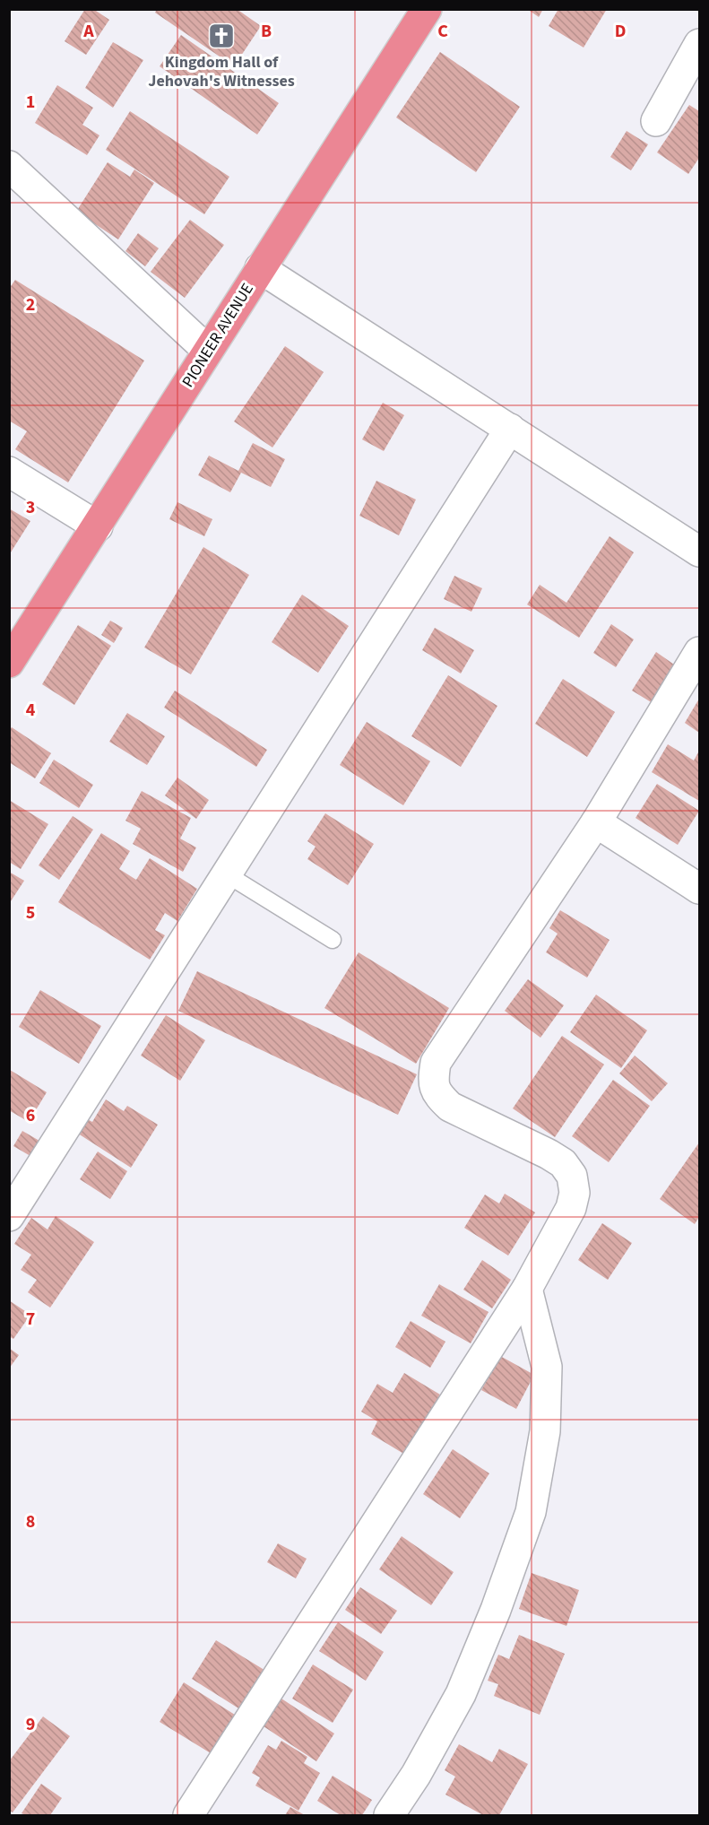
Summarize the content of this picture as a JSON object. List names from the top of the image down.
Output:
{
  "streets": {
    "highway": ["PIONEER AVENUE"]
  },
  "places": {
    "church": ["Kingdom Hall of Jehovah's Witnesses"]
  },
  "grid": {
    "columns": [
      "A",
      "B",
      "C",
      "D"
    ],
    "rows": [
      "1",
      "2",
      "3",
      "4",
      "5",
      "6",
      "7",
      "8",
      "9"
    ]
  }
}
